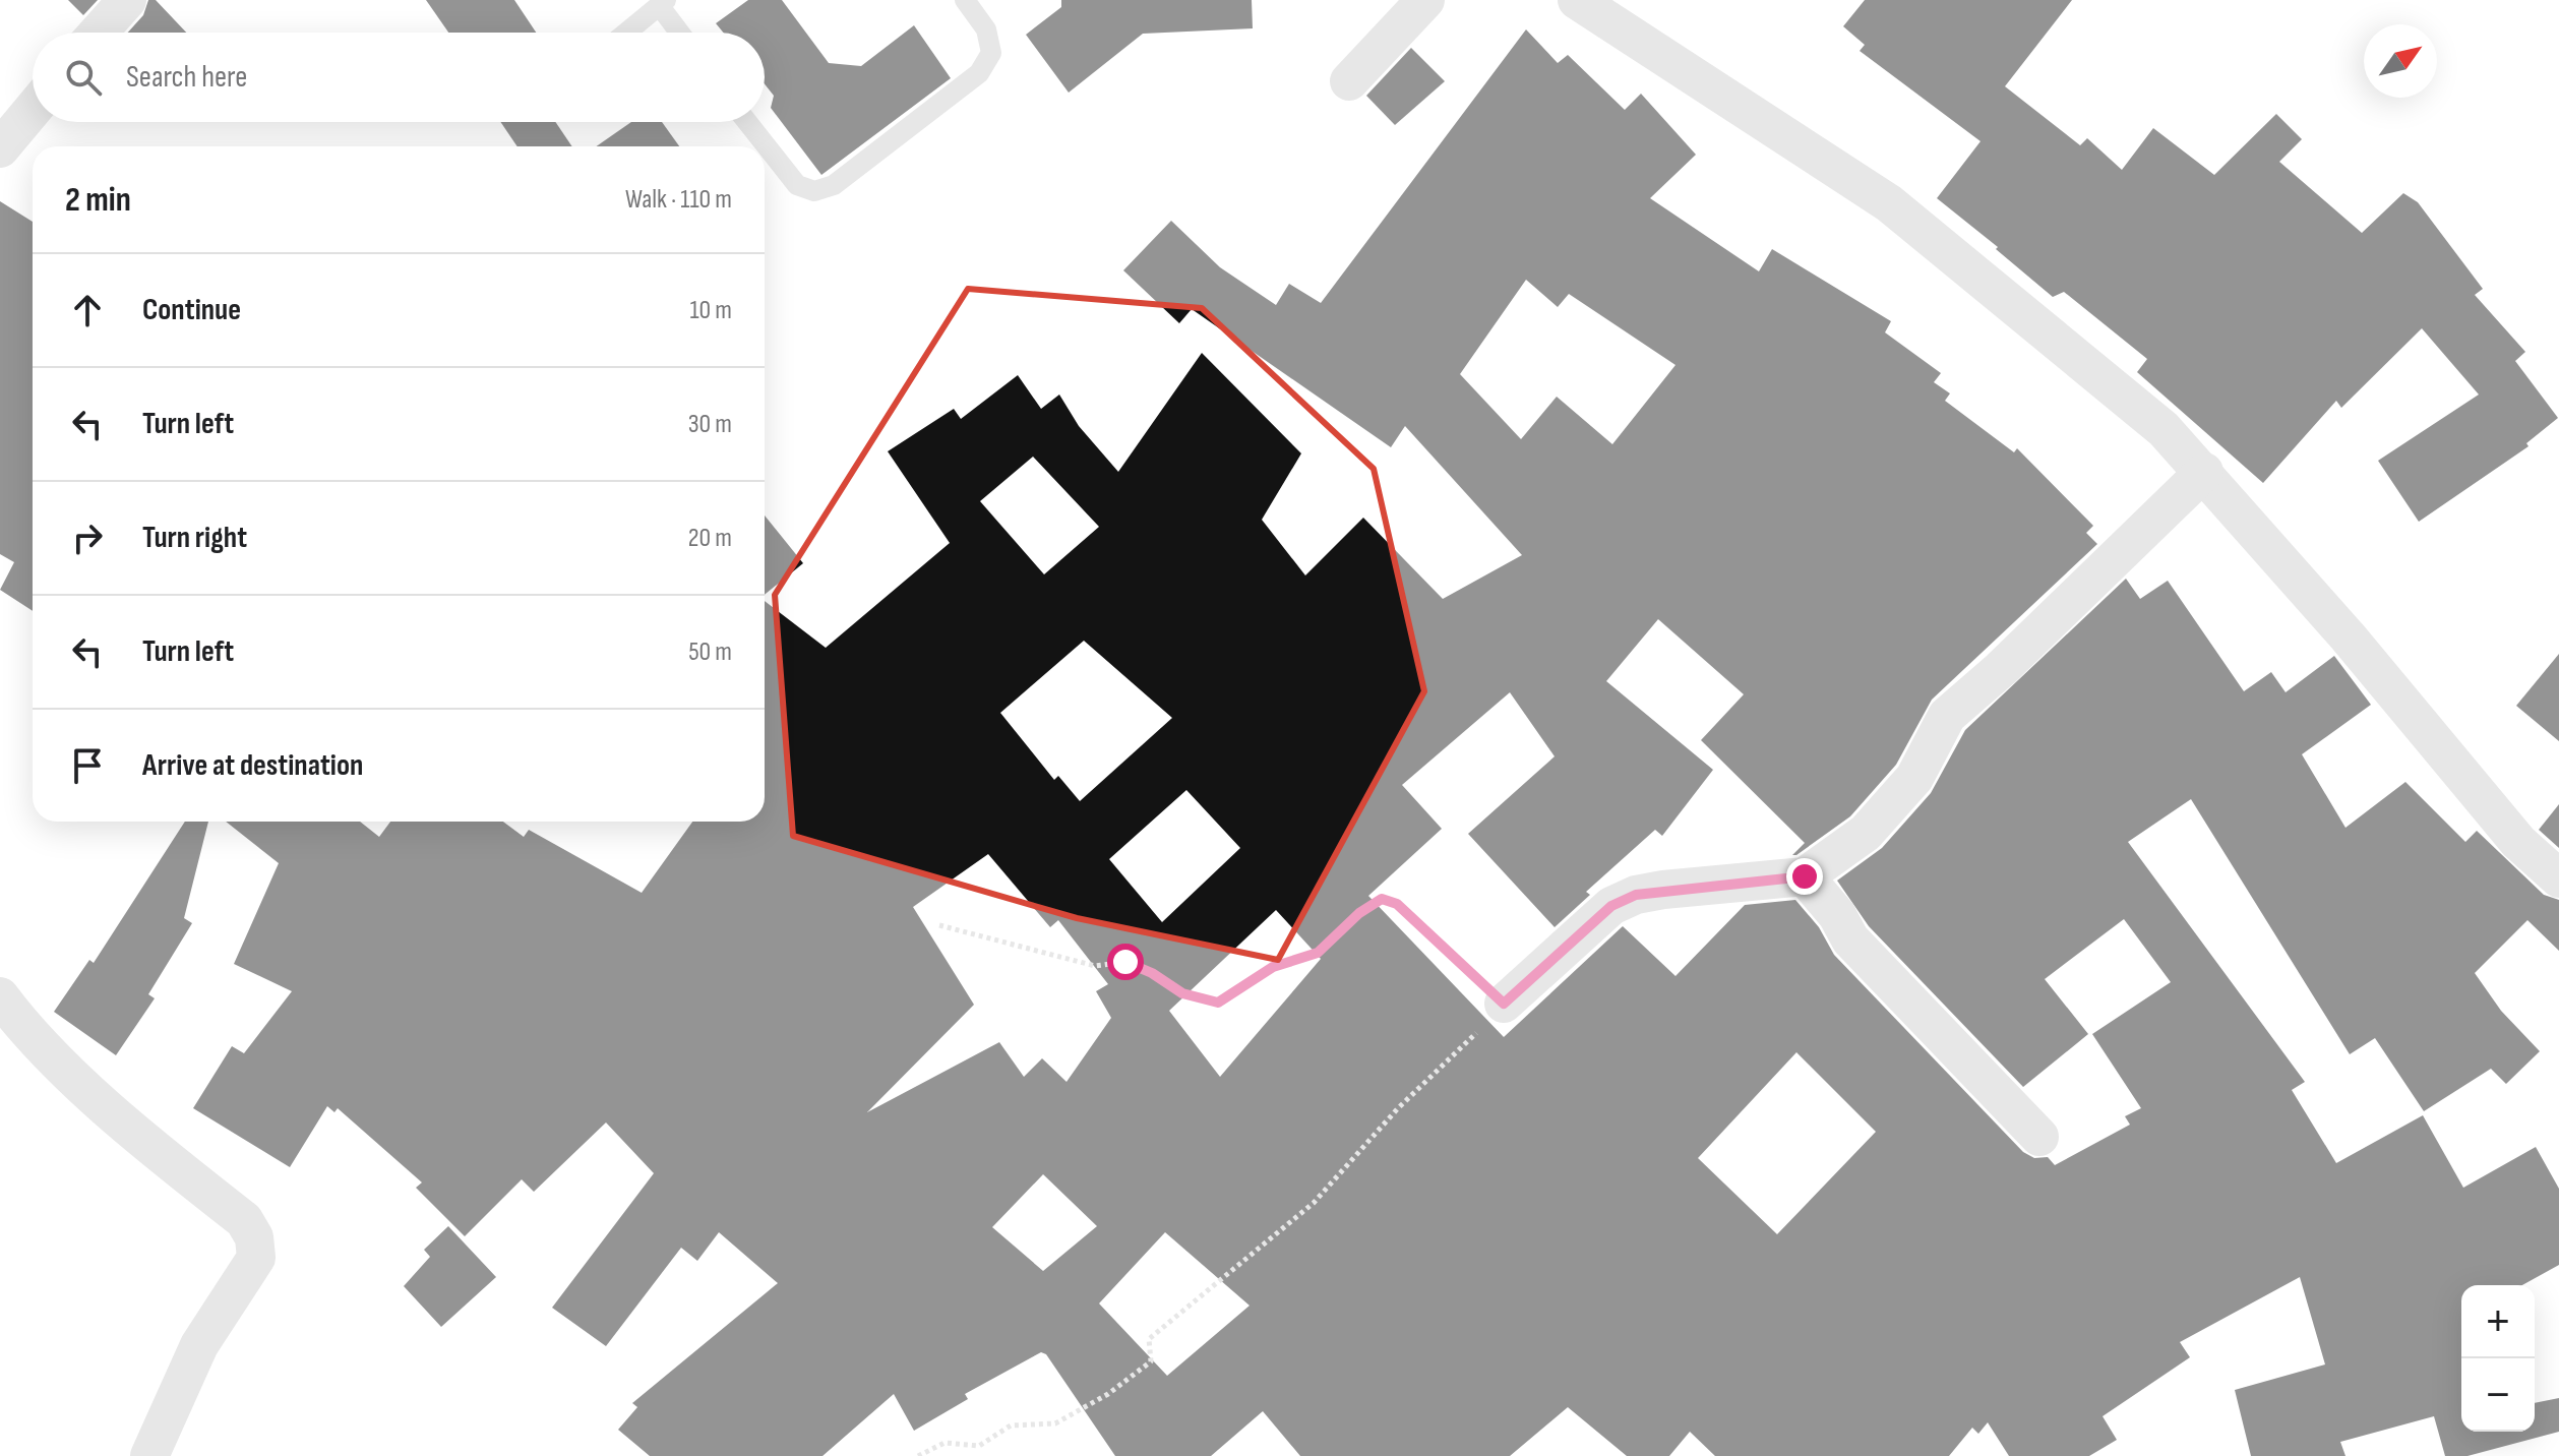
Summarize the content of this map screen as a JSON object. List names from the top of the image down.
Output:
{
  "north": "top right",
  "page": {
    "search": "Search here",
    "heading": ["2 min", "Walk · 110 m"],
    "list": [
      ["Continue", "10 m"],
      ["Turn left", "30 m"],
      ["Turn right", "20 m"],
      ["Turn left", "50 m"],
      "Arrive at destination"
    ],
    "map_buttons": ["+", "−"]
  }
}
